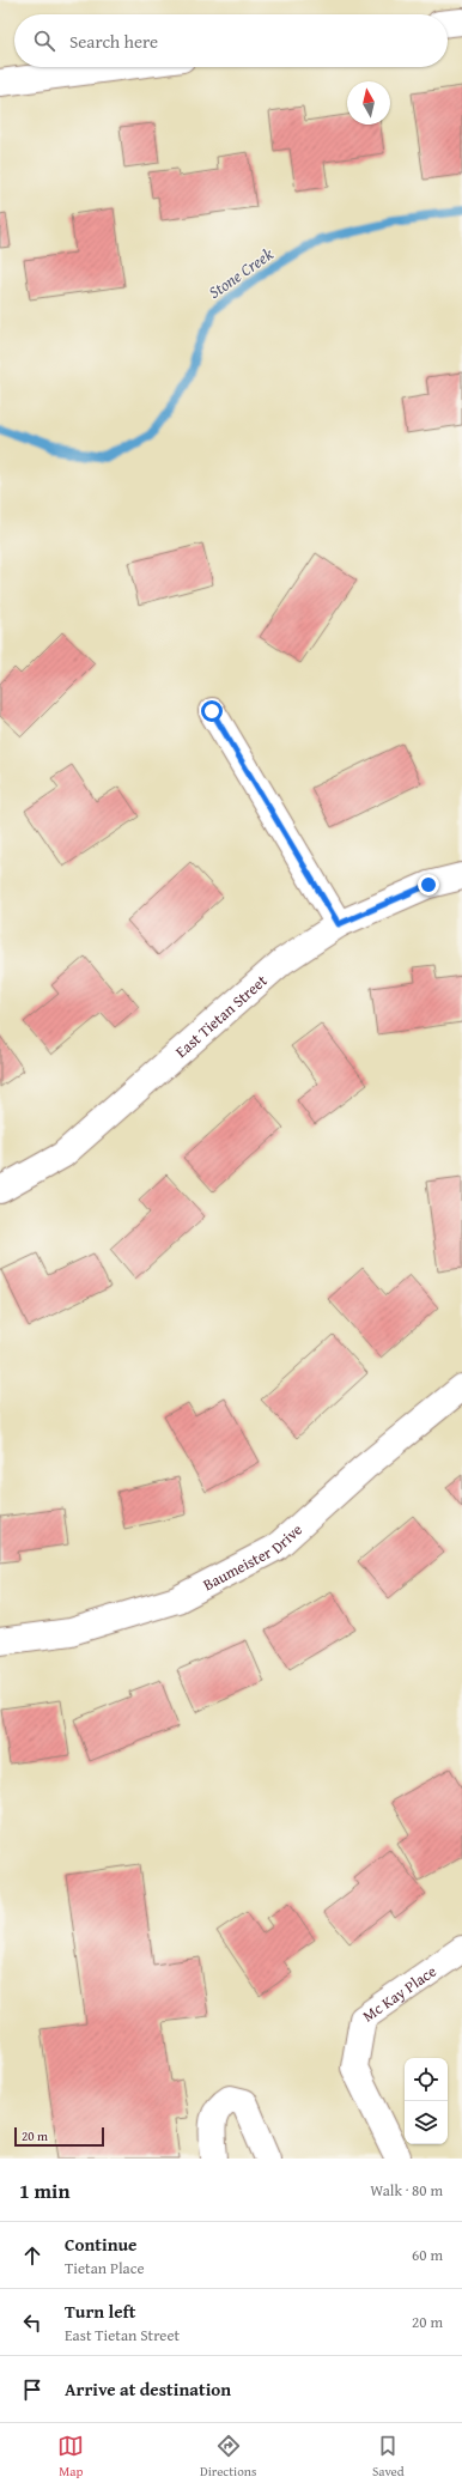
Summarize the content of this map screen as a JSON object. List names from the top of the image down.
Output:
{
  "streets": {
    "street": ["East Tietan Street", "Baumeister Drive", "Mc Kay Place"]
  },
  "water": ["Stone Creek"],
  "scale_bar": "20 m",
  "north": "top",
  "page": {
    "search": "Search here",
    "scale": "20 m",
    "heading": ["1 min", "Walk · 80 m"],
    "list": [
      ["Continue", "Tietan Place", "60 m"],
      ["Turn left", "East Tietan Street", "20 m"],
      "Arrive at destination"
    ],
    "nav": ["Map", "Directions", "Saved"]
  }
}
